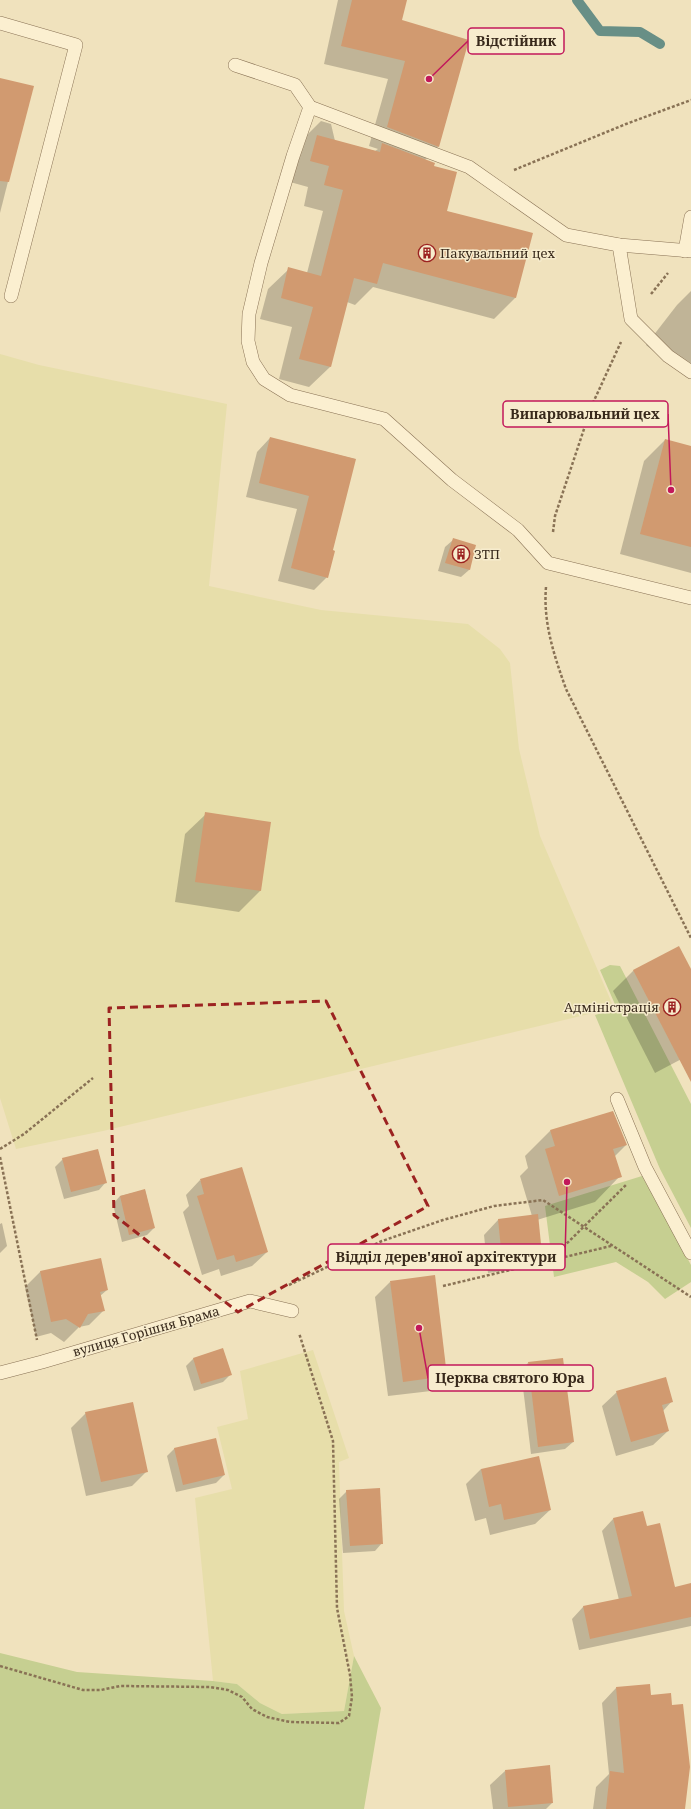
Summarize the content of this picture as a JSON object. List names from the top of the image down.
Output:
{
  "streets": {
    "lane": ["вулиця Горішня Брама"]
  },
  "places": {
    "other": [
      "Відстійник",
      "Випарювальний цех",
      "Відділ дерев'яної архітектури",
      "Церква святого Юра"
    ],
    "building": ["Пакувальний цех", "ЗТП", "Адміністрація"]
  }
}
